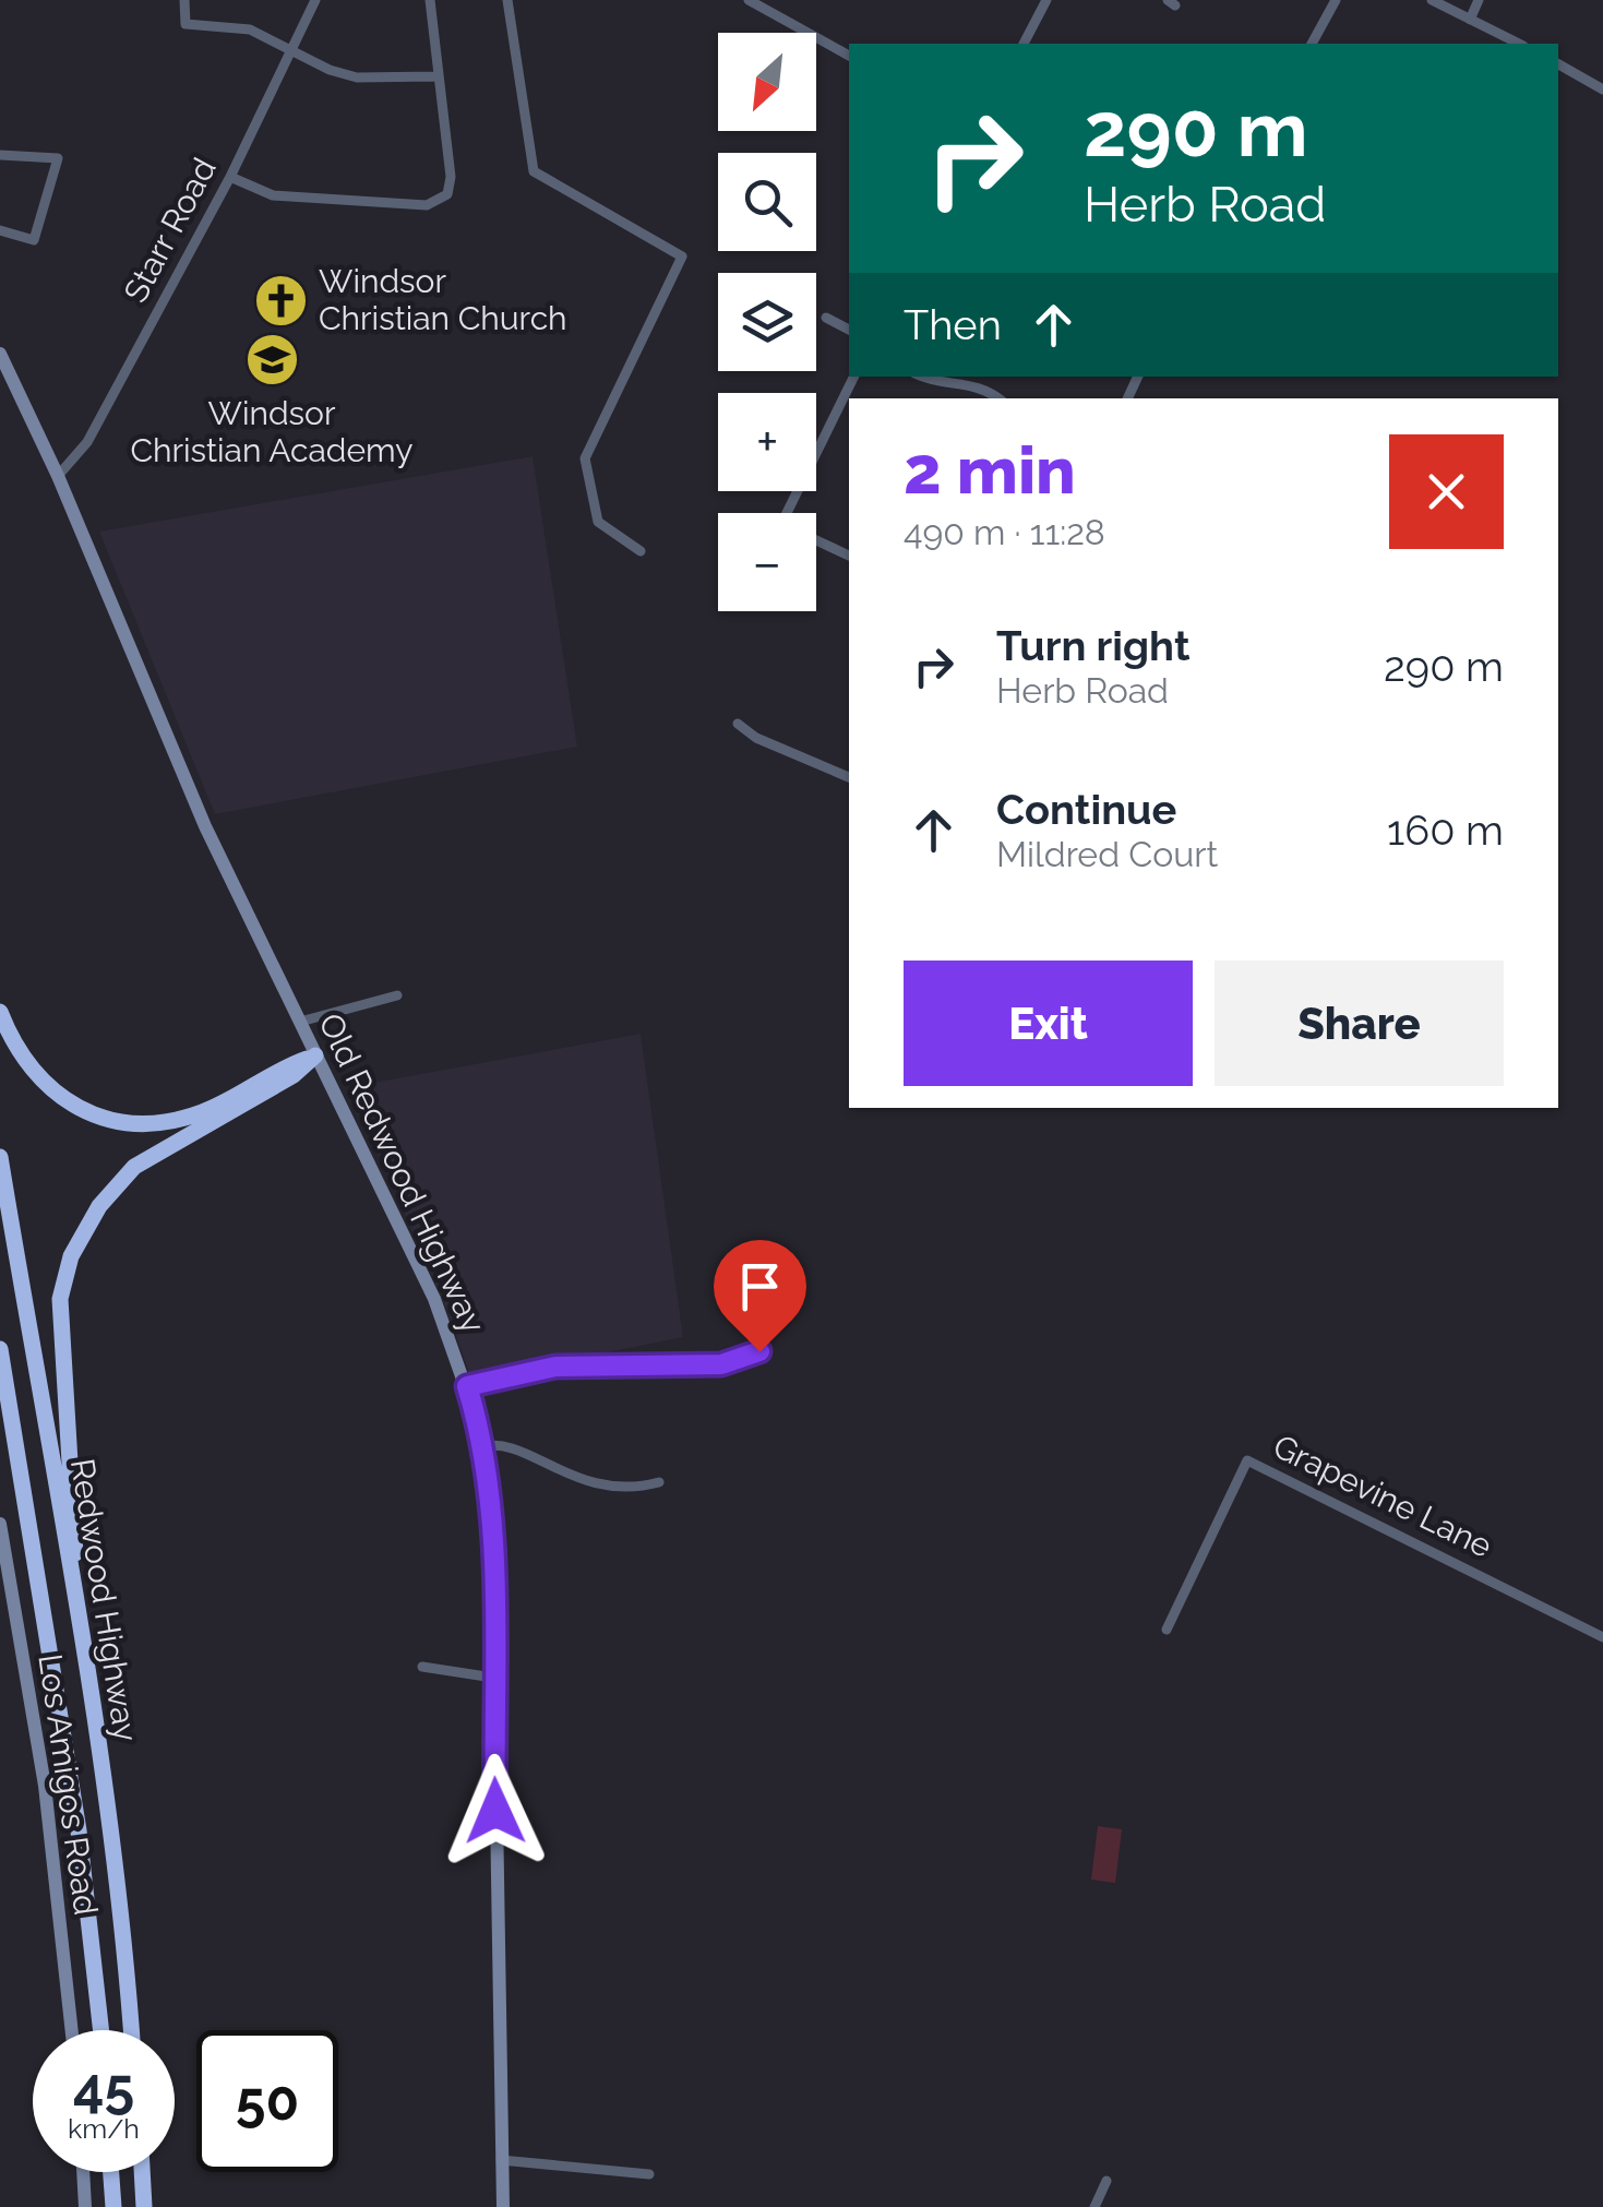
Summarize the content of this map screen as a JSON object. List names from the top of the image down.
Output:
{
  "streets": {
    "highway": ["Redwood Highway"],
    "main road": ["Old Redwood Highway", "Los Amigos Road"],
    "street": ["Starr Road", "Grapevine Lane"]
  },
  "crossings": [
    ["Starr Road", "Old Redwood Highway"]
  ],
  "places": {
    "church": ["Windsor Christian Church"],
    "school or university": ["Windsor Christian Academy"]
  },
  "north": "bottom left",
  "page": {
    "map_buttons": ["+", "−"],
    "turn": ["290 m", "Herb Road"],
    "then": "Then",
    "heading": ["2 min", "490 m · 11:28"],
    "list": [
      {
        "name": "Turn right",
        "note": "Herb Road",
        "value": "290 m"
      },
      {
        "name": "Continue",
        "note": "Mildred Court",
        "value": "160 m"
      }
    ],
    "buttons": ["Exit", "Share"],
    "speed": "45 km/h",
    "limit": "50"
  }
}
